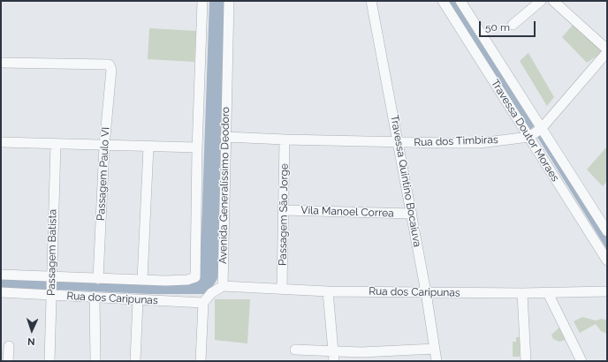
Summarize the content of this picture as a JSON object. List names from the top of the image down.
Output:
{
  "streets": {
    "street": [
      "Travessa Doutor Moraes",
      "Rua dos Timbiras",
      "Passagem Paulo VI",
      "Travessa Quintino Bocaiuva",
      "Avenida Generalíssimo Deodoro",
      "Vila Manoel Correa",
      "Passagem São Jorge",
      "Passagem Batista",
      "Rua dos Caripunas"
    ]
  },
  "crossings": [
    ["Travessa Doutor Moraes", "Rua dos Timbiras"],
    ["Rua dos Timbiras", "Travessa Quintino Bocaiuva"],
    ["Rua dos Timbiras", "Avenida Generalíssimo Deodoro"],
    ["Rua dos Timbiras", "Passagem São Jorge"],
    ["Passagem Paulo VI", "Rua dos Caripunas"],
    ["Travessa Quintino Bocaiuva", "Vila Manoel Correa"],
    ["Travessa Quintino Bocaiuva", "Rua dos Caripunas"],
    ["Avenida Generalíssimo Deodoro", "Rua dos Caripunas"],
    ["Vila Manoel Correa", "Passagem São Jorge"],
    ["Passagem São Jorge", "Rua dos Caripunas"],
    ["Passagem Batista", "Rua dos Caripunas"]
  ],
  "scale_bar": "50 m",
  "north": "bottom"
}
